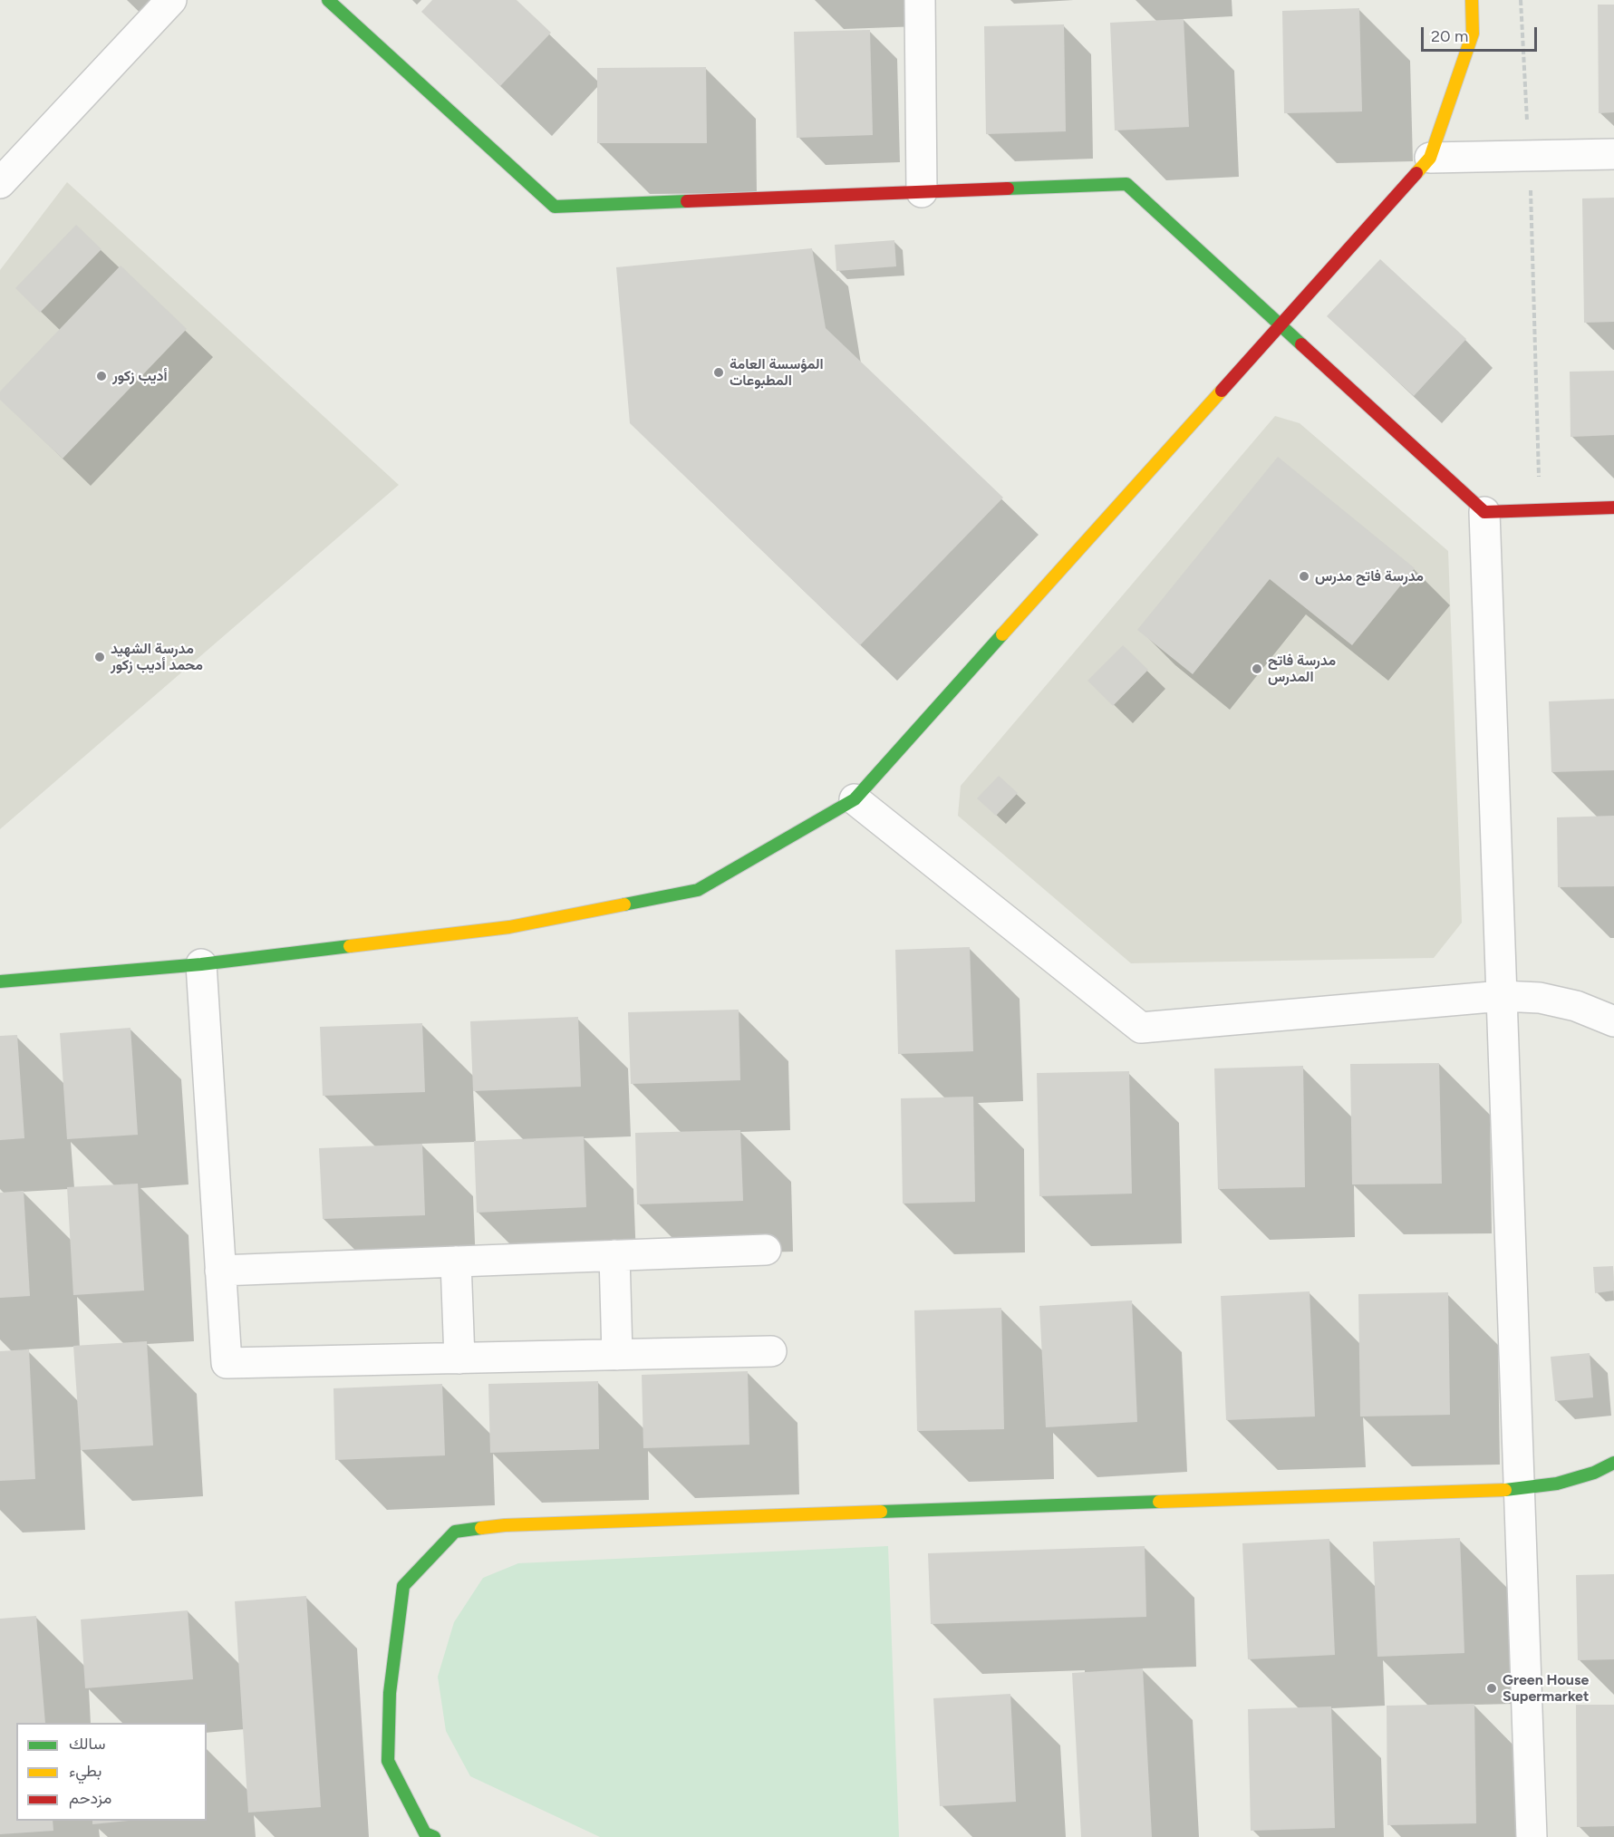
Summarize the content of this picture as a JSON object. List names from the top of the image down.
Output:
{
  "places": [
    "المؤسسة العامة المطبوعات",
    "أديب زكور",
    "مدرسة فاتح مدرس",
    "مدرسة الشهيد محمد أديب زكور",
    "مدرسة فاتح المدرس",
    "Green House Supermarket"
  ],
  "legend": ["سالك", "بطيء", "مزدحم"],
  "scale_bar": "20 m"
}
